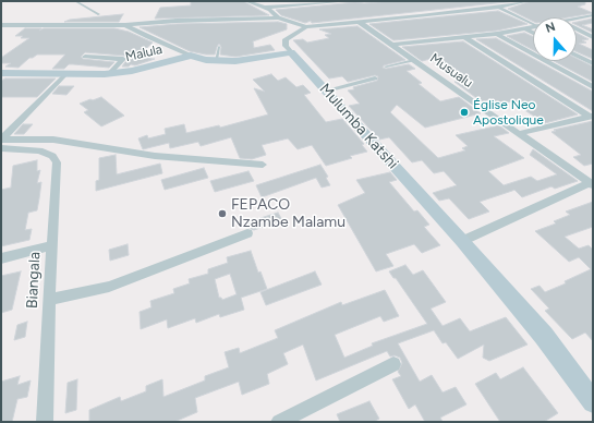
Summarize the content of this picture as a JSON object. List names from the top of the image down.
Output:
{
  "streets": {
    "street": [
      "Malula",
      "Musualu",
      "Mulumba Katshi",
      "Biangala"
    ]
  },
  "crossings": [
    ["Malula", "Mulumba Katshi"]
  ],
  "places": ["Église Neo Apostolique", "FEPACO Nzambe Malamu"],
  "north": "top"
}
